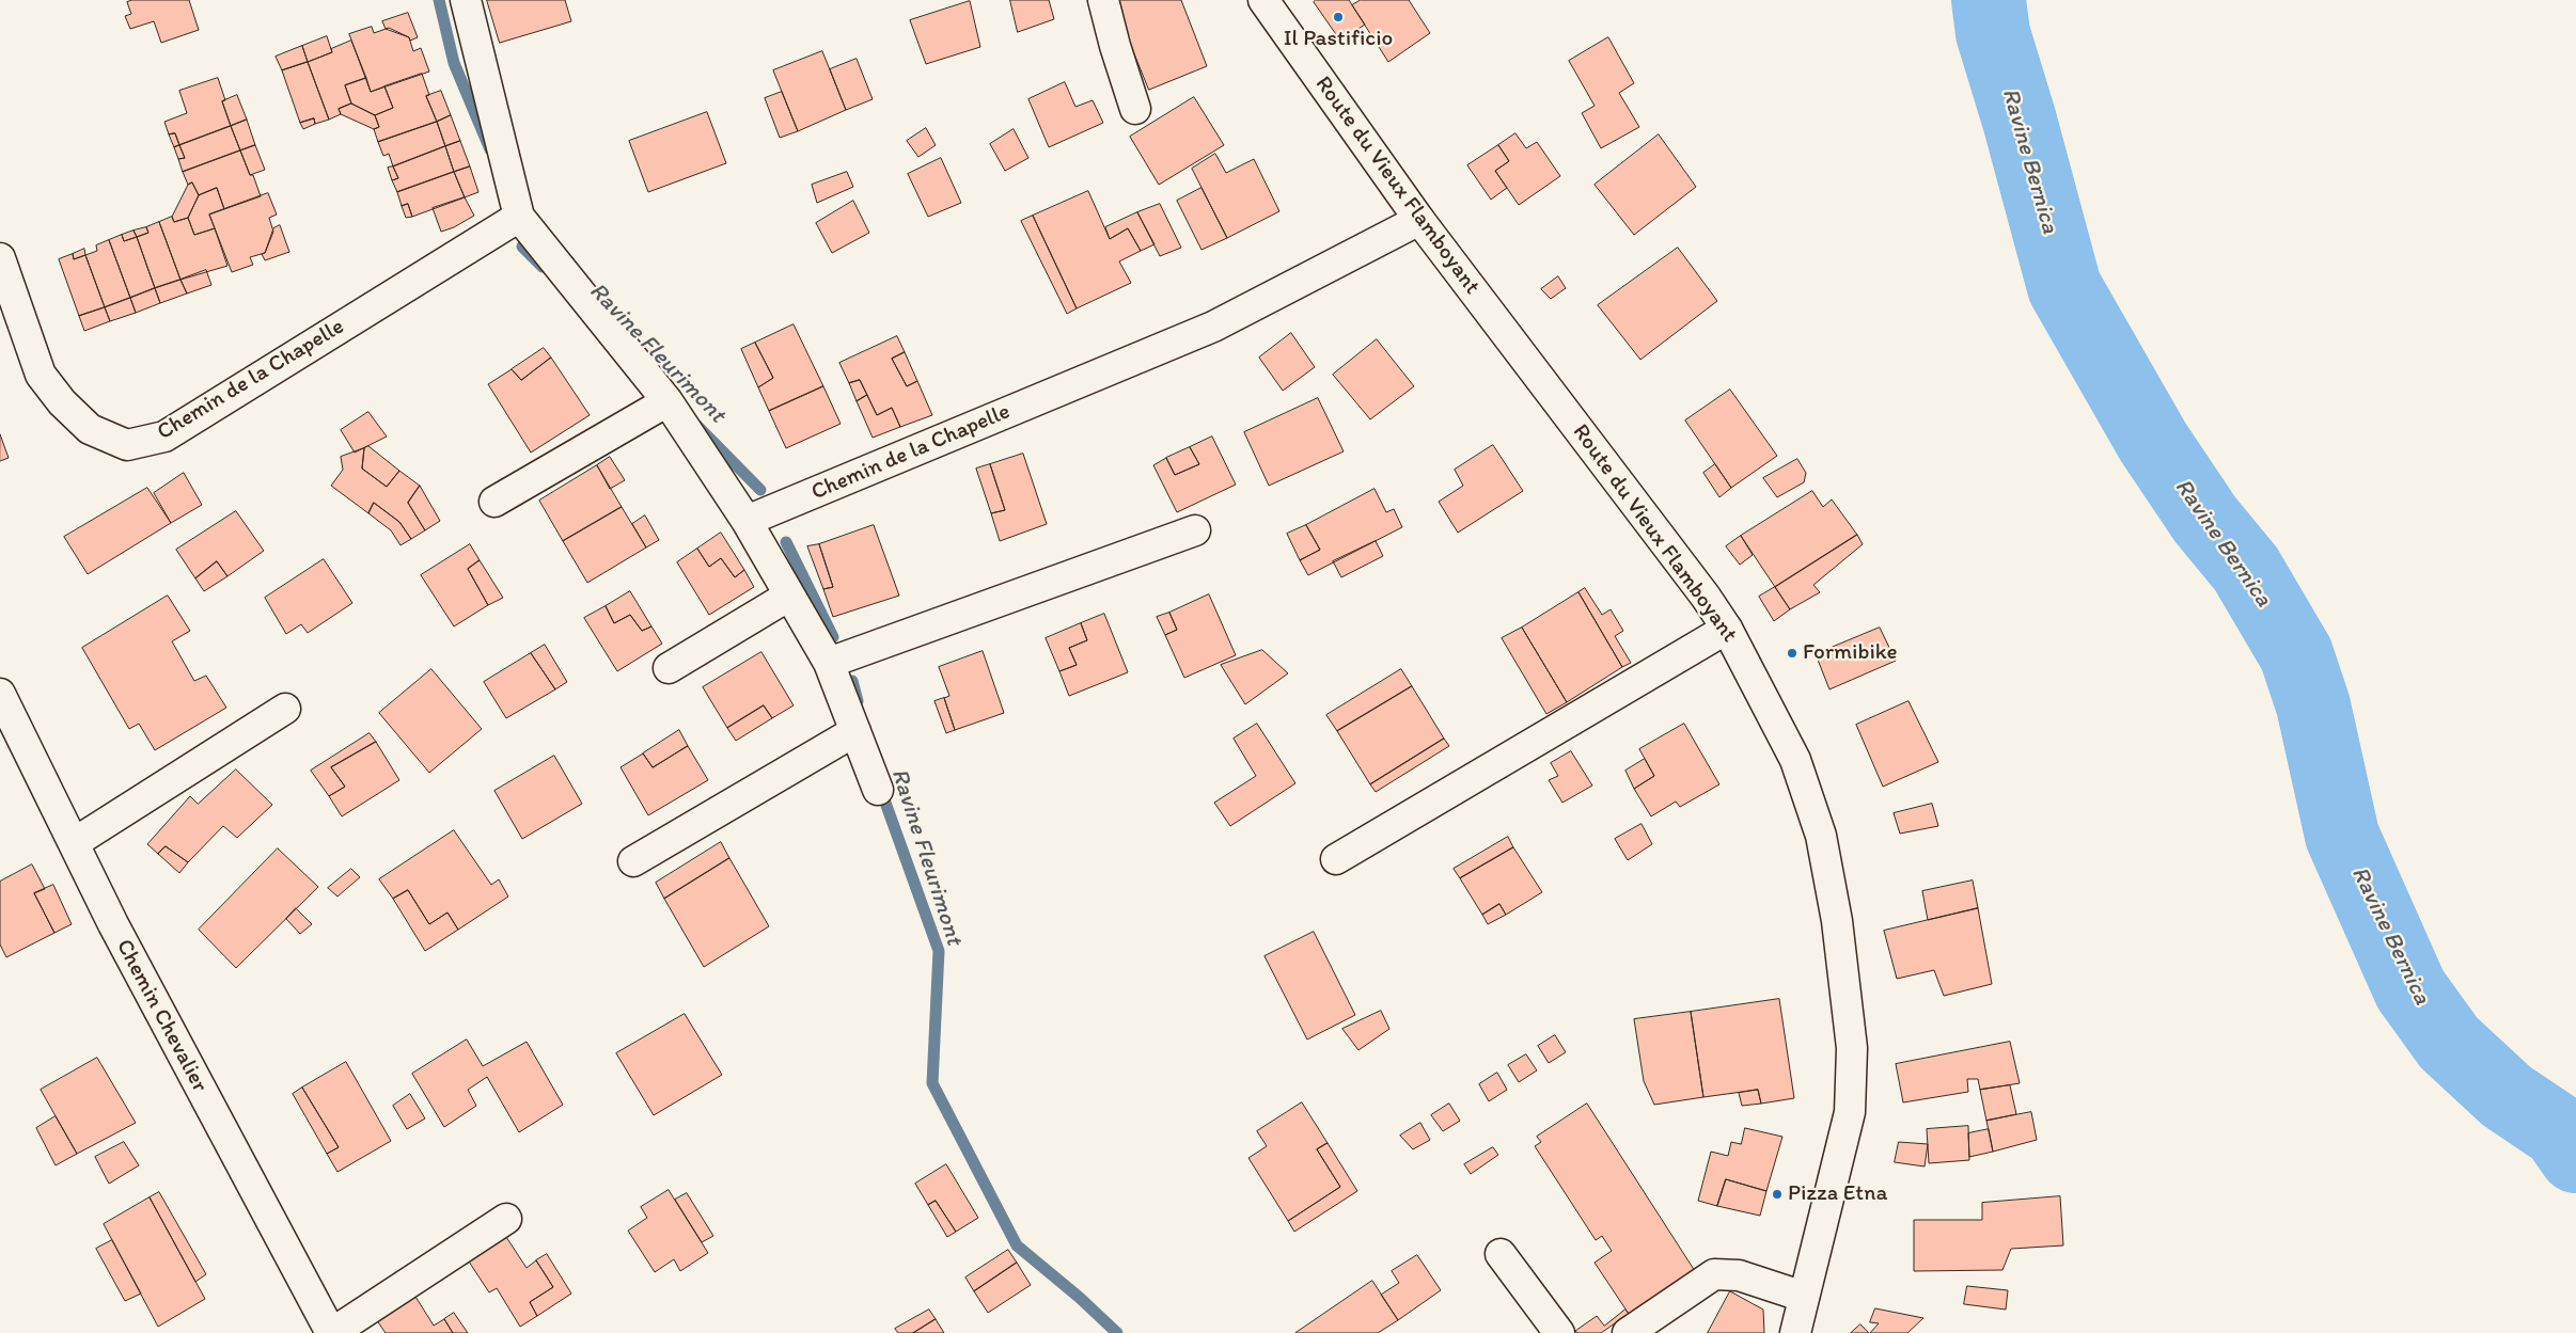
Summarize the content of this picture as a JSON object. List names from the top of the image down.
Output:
{
  "streets": {
    "street": ["Route du Vieux Flamboyant", "Chemin de la Chapelle", "Chemin Chevalier"]
  },
  "crossings": [
    ["Route du Vieux Flamboyant", "Chemin de la Chapelle"]
  ],
  "water": ["Ravine Bernica", "Ravine Fleurimont"],
  "places": ["Il Pastificio", "Formibike", "Pizza Etna"]
}
